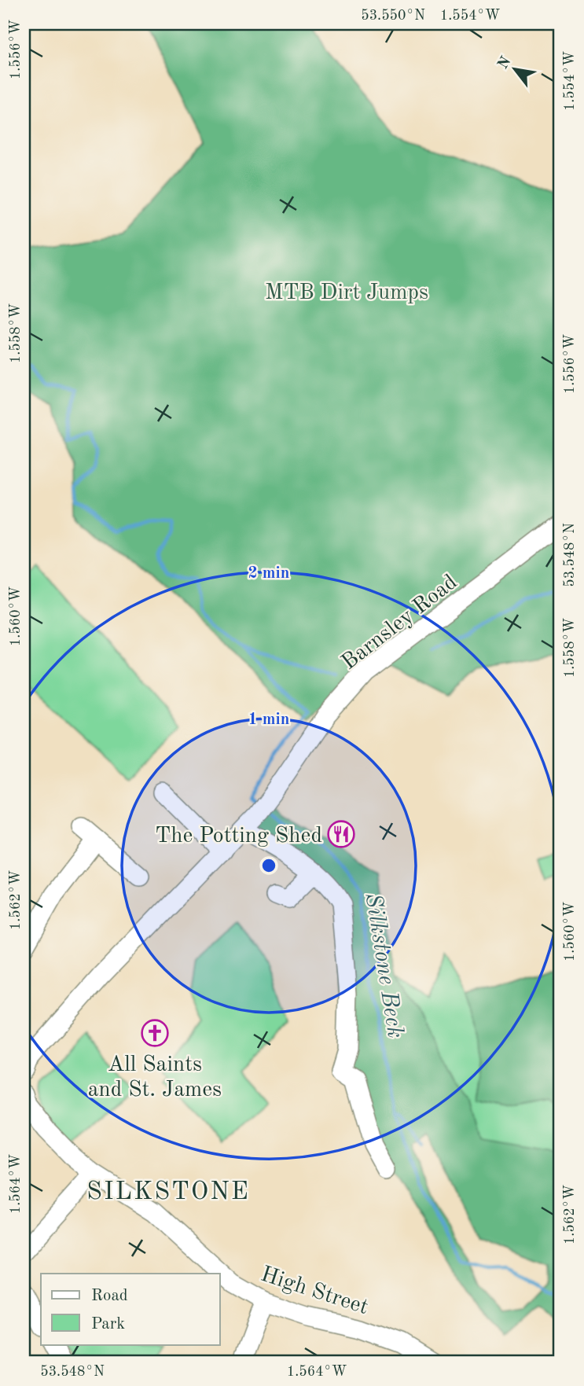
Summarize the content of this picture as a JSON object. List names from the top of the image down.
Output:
{
  "streets": {
    "street": ["Barnsley Road", "High Street"]
  },
  "districts": ["SILKSTONE"],
  "water": ["Silkstone Beck"],
  "parks": ["MTB Dirt Jumps"],
  "places": {
    "restaurant": ["The Potting Shed"],
    "church": ["All Saints and St. James"]
  },
  "legend": ["Road", "Park"],
  "north": "top left",
  "coordinates": [
    "53.550°N",
    "1.554°W",
    "1.556°W",
    "1.558°W",
    "53.548°N",
    "1.560°W",
    "1.562°W",
    "1.564°W"
  ],
  "rings": ["2 min", "1 min"]
}
